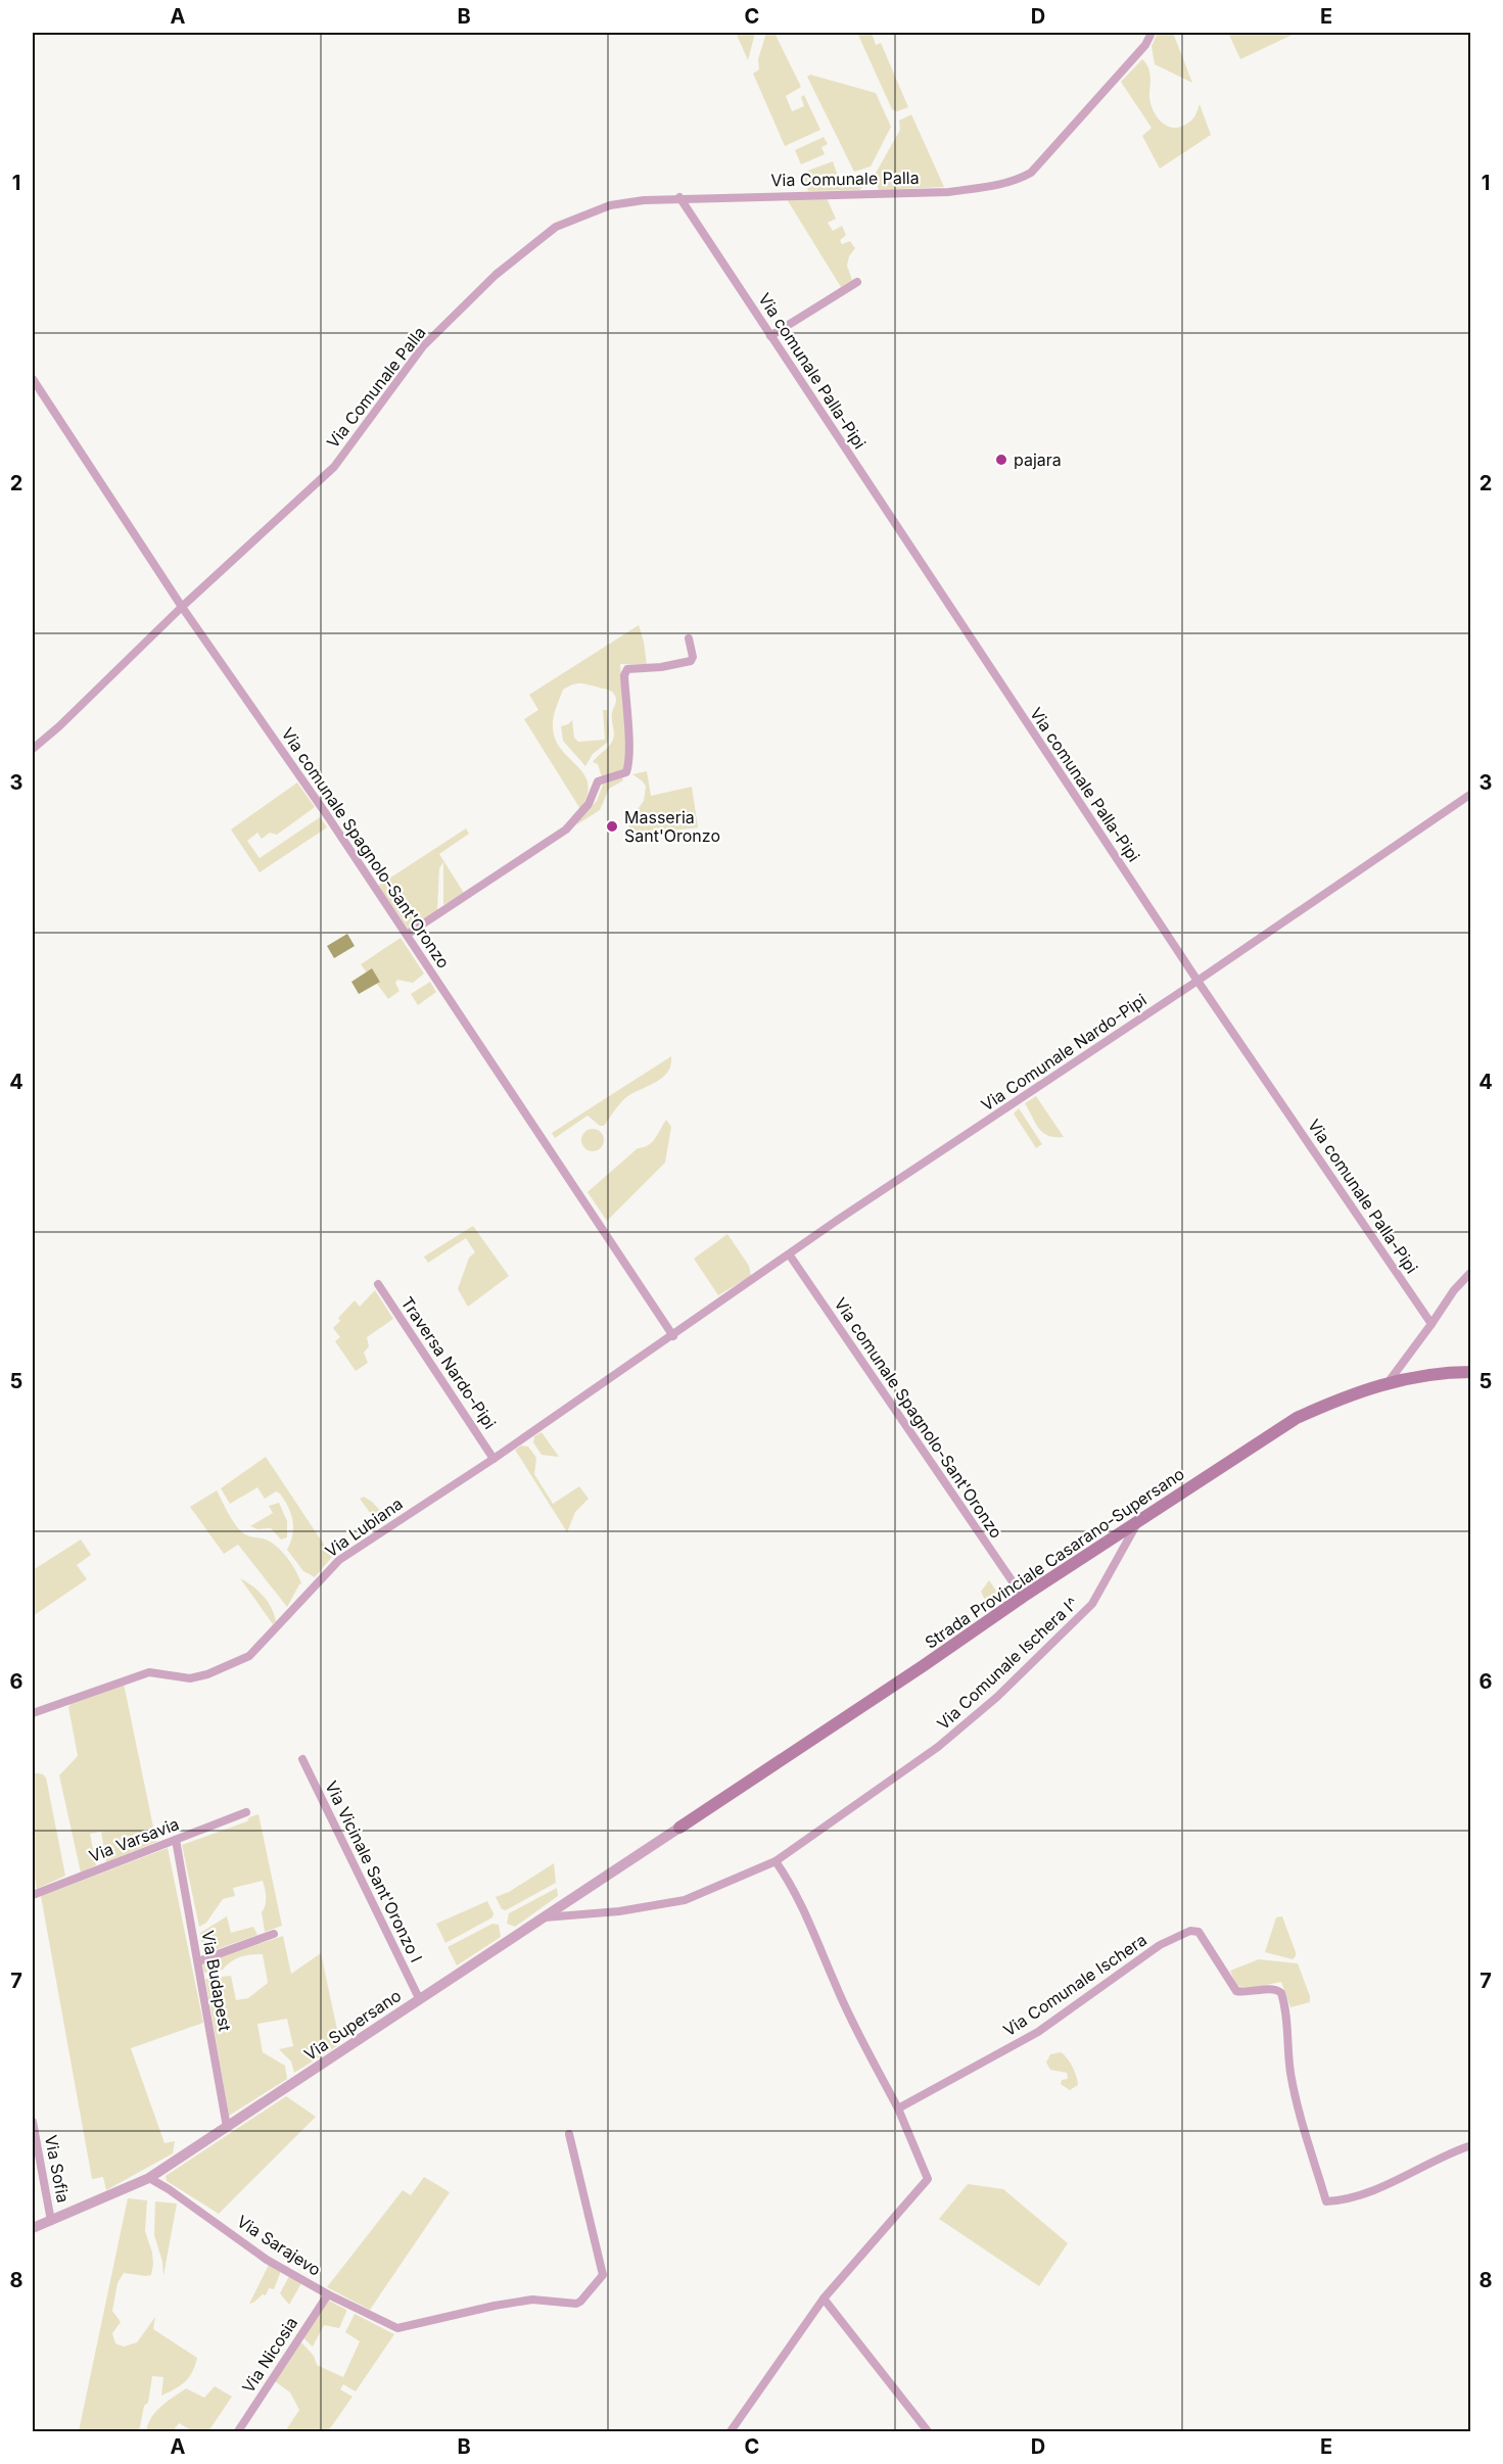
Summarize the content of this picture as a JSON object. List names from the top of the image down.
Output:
{
  "streets": {
    "main road": ["Strada Provinciale Casarano-Supersano"],
    "street": [
      "Via Comunale Palla",
      "Via comunale Palla-Pipi",
      "Via comunale Spagnolo-Sant'Oronzo",
      "Via Comunale Nardo-Pipi",
      "Traversa Nardo-Pipi",
      "Via Lubiana",
      "Via Comunale Ischera I^",
      "Via Varsavia",
      "Via Vicinale Sant'Oronzo I",
      "Via Budapest",
      "Via Comunale Ischera",
      "Via Supersano",
      "Via Sofia",
      "Via Sarajevo",
      "Via Nicosia"
    ]
  },
  "crossings": [
    ["Via Comunale Palla", "Via comunale Palla-Pipi"],
    ["Via Comunale Palla", "Via comunale Spagnolo-Sant'Oronzo"],
    ["Via comunale Palla-Pipi", "Via Comunale Nardo-Pipi"],
    ["Via comunale Spagnolo-Sant'Oronzo", "Via Comunale Nardo-Pipi"],
    ["Via comunale Spagnolo-Sant'Oronzo", "Via Lubiana"],
    ["Via comunale Spagnolo-Sant'Oronzo", "Strada Provinciale Casarano-Supersano"],
    ["Via Comunale Nardo-Pipi", "Via Lubiana"],
    ["Traversa Nardo-Pipi", "Via Lubiana"],
    ["Strada Provinciale Casarano-Supersano", "Via Comunale Ischera I^"],
    ["Strada Provinciale Casarano-Supersano", "Via Supersano"],
    ["Via Varsavia", "Via Budapest"],
    ["Via Vicinale Sant'Oronzo I", "Via Supersano"],
    ["Via Budapest", "Via Supersano"],
    ["Via Supersano", "Via Sofia"],
    ["Via Supersano", "Via Sarajevo"],
    ["Via Sarajevo", "Via Nicosia"]
  ],
  "places": ["pajara", "Masseria Sant'Oronzo"],
  "grid": {
    "columns": [
      "A",
      "B",
      "C",
      "D",
      "E"
    ],
    "rows": [
      "1",
      "2",
      "3",
      "4",
      "5",
      "6",
      "7",
      "8"
    ]
  }
}
